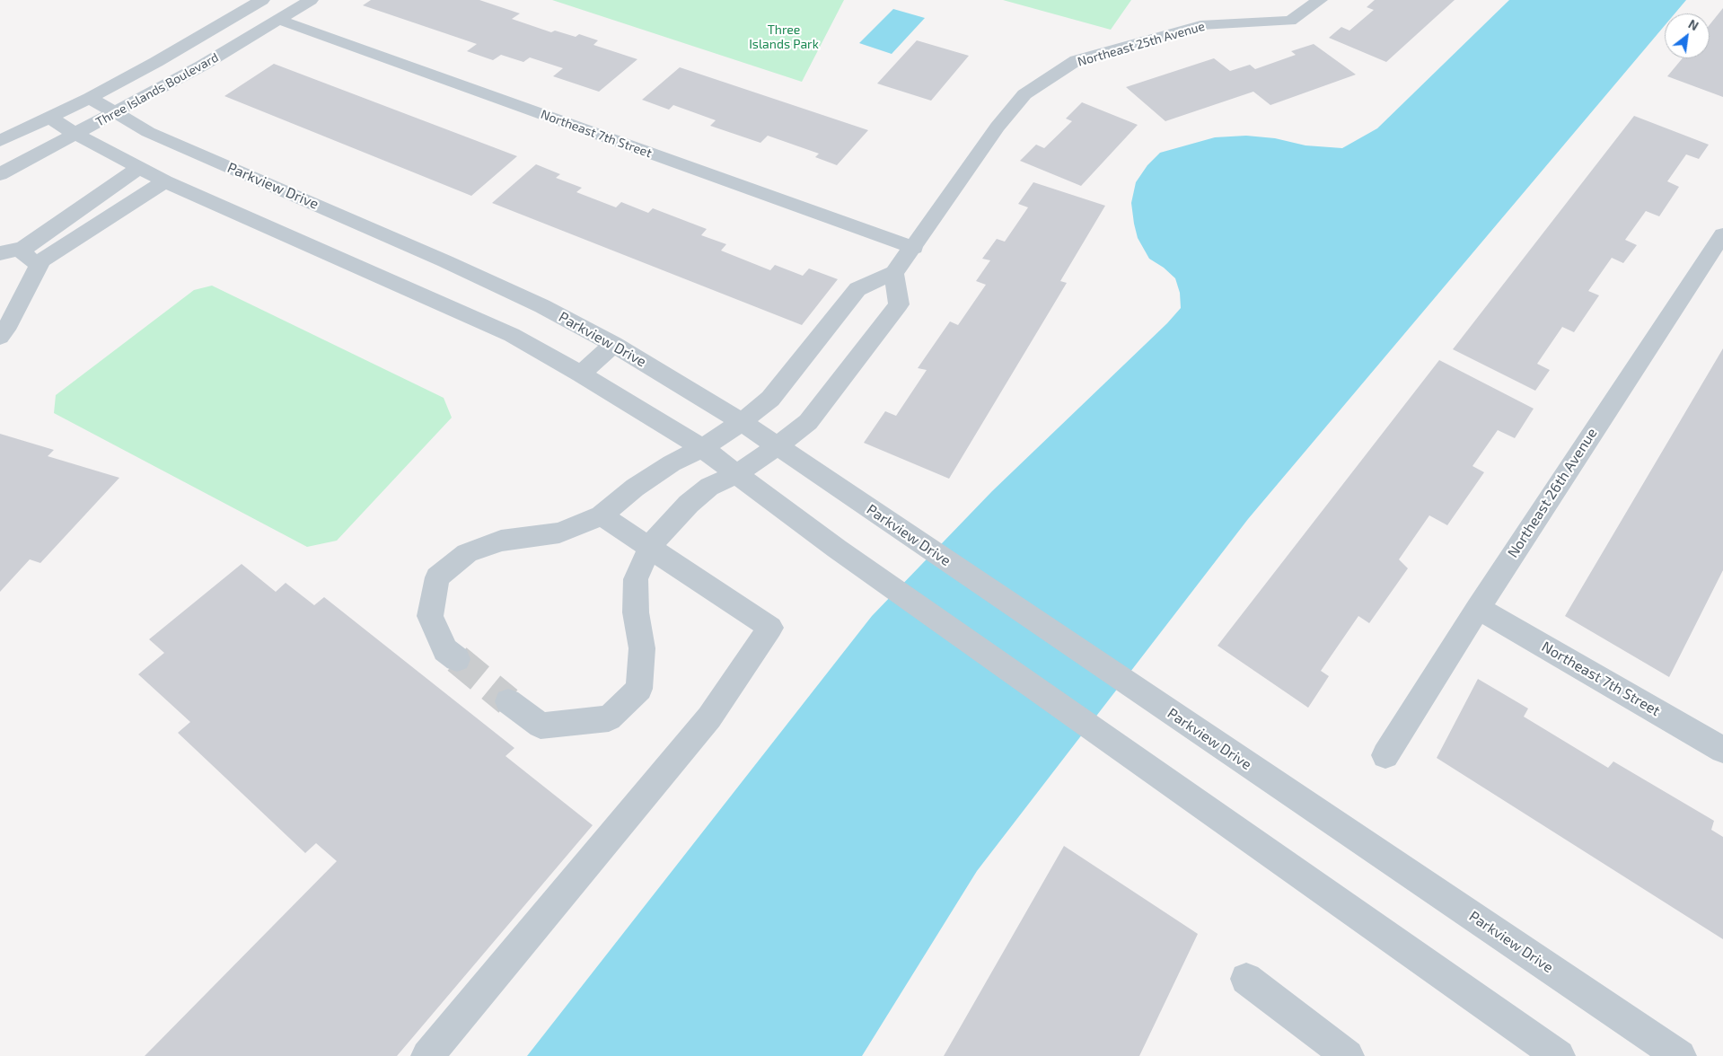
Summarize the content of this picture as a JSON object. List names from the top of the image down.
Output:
{
  "streets": {
    "street": [
      "Northeast 25th Avenue",
      "Three Islands Boulevard",
      "Northeast 7th Street",
      "Parkview Drive",
      "Northeast 26th Avenue"
    ]
  },
  "crossings": [
    ["Northeast 25th Avenue", "Northeast 7th Street"],
    ["Northeast 25th Avenue", "Parkview Drive"],
    ["Three Islands Boulevard", "Northeast 7th Street"],
    ["Three Islands Boulevard", "Parkview Drive"],
    ["Northeast 7th Street", "Northeast 26th Avenue"]
  ],
  "parks": ["Three Islands Park"],
  "north": "top right"
}
